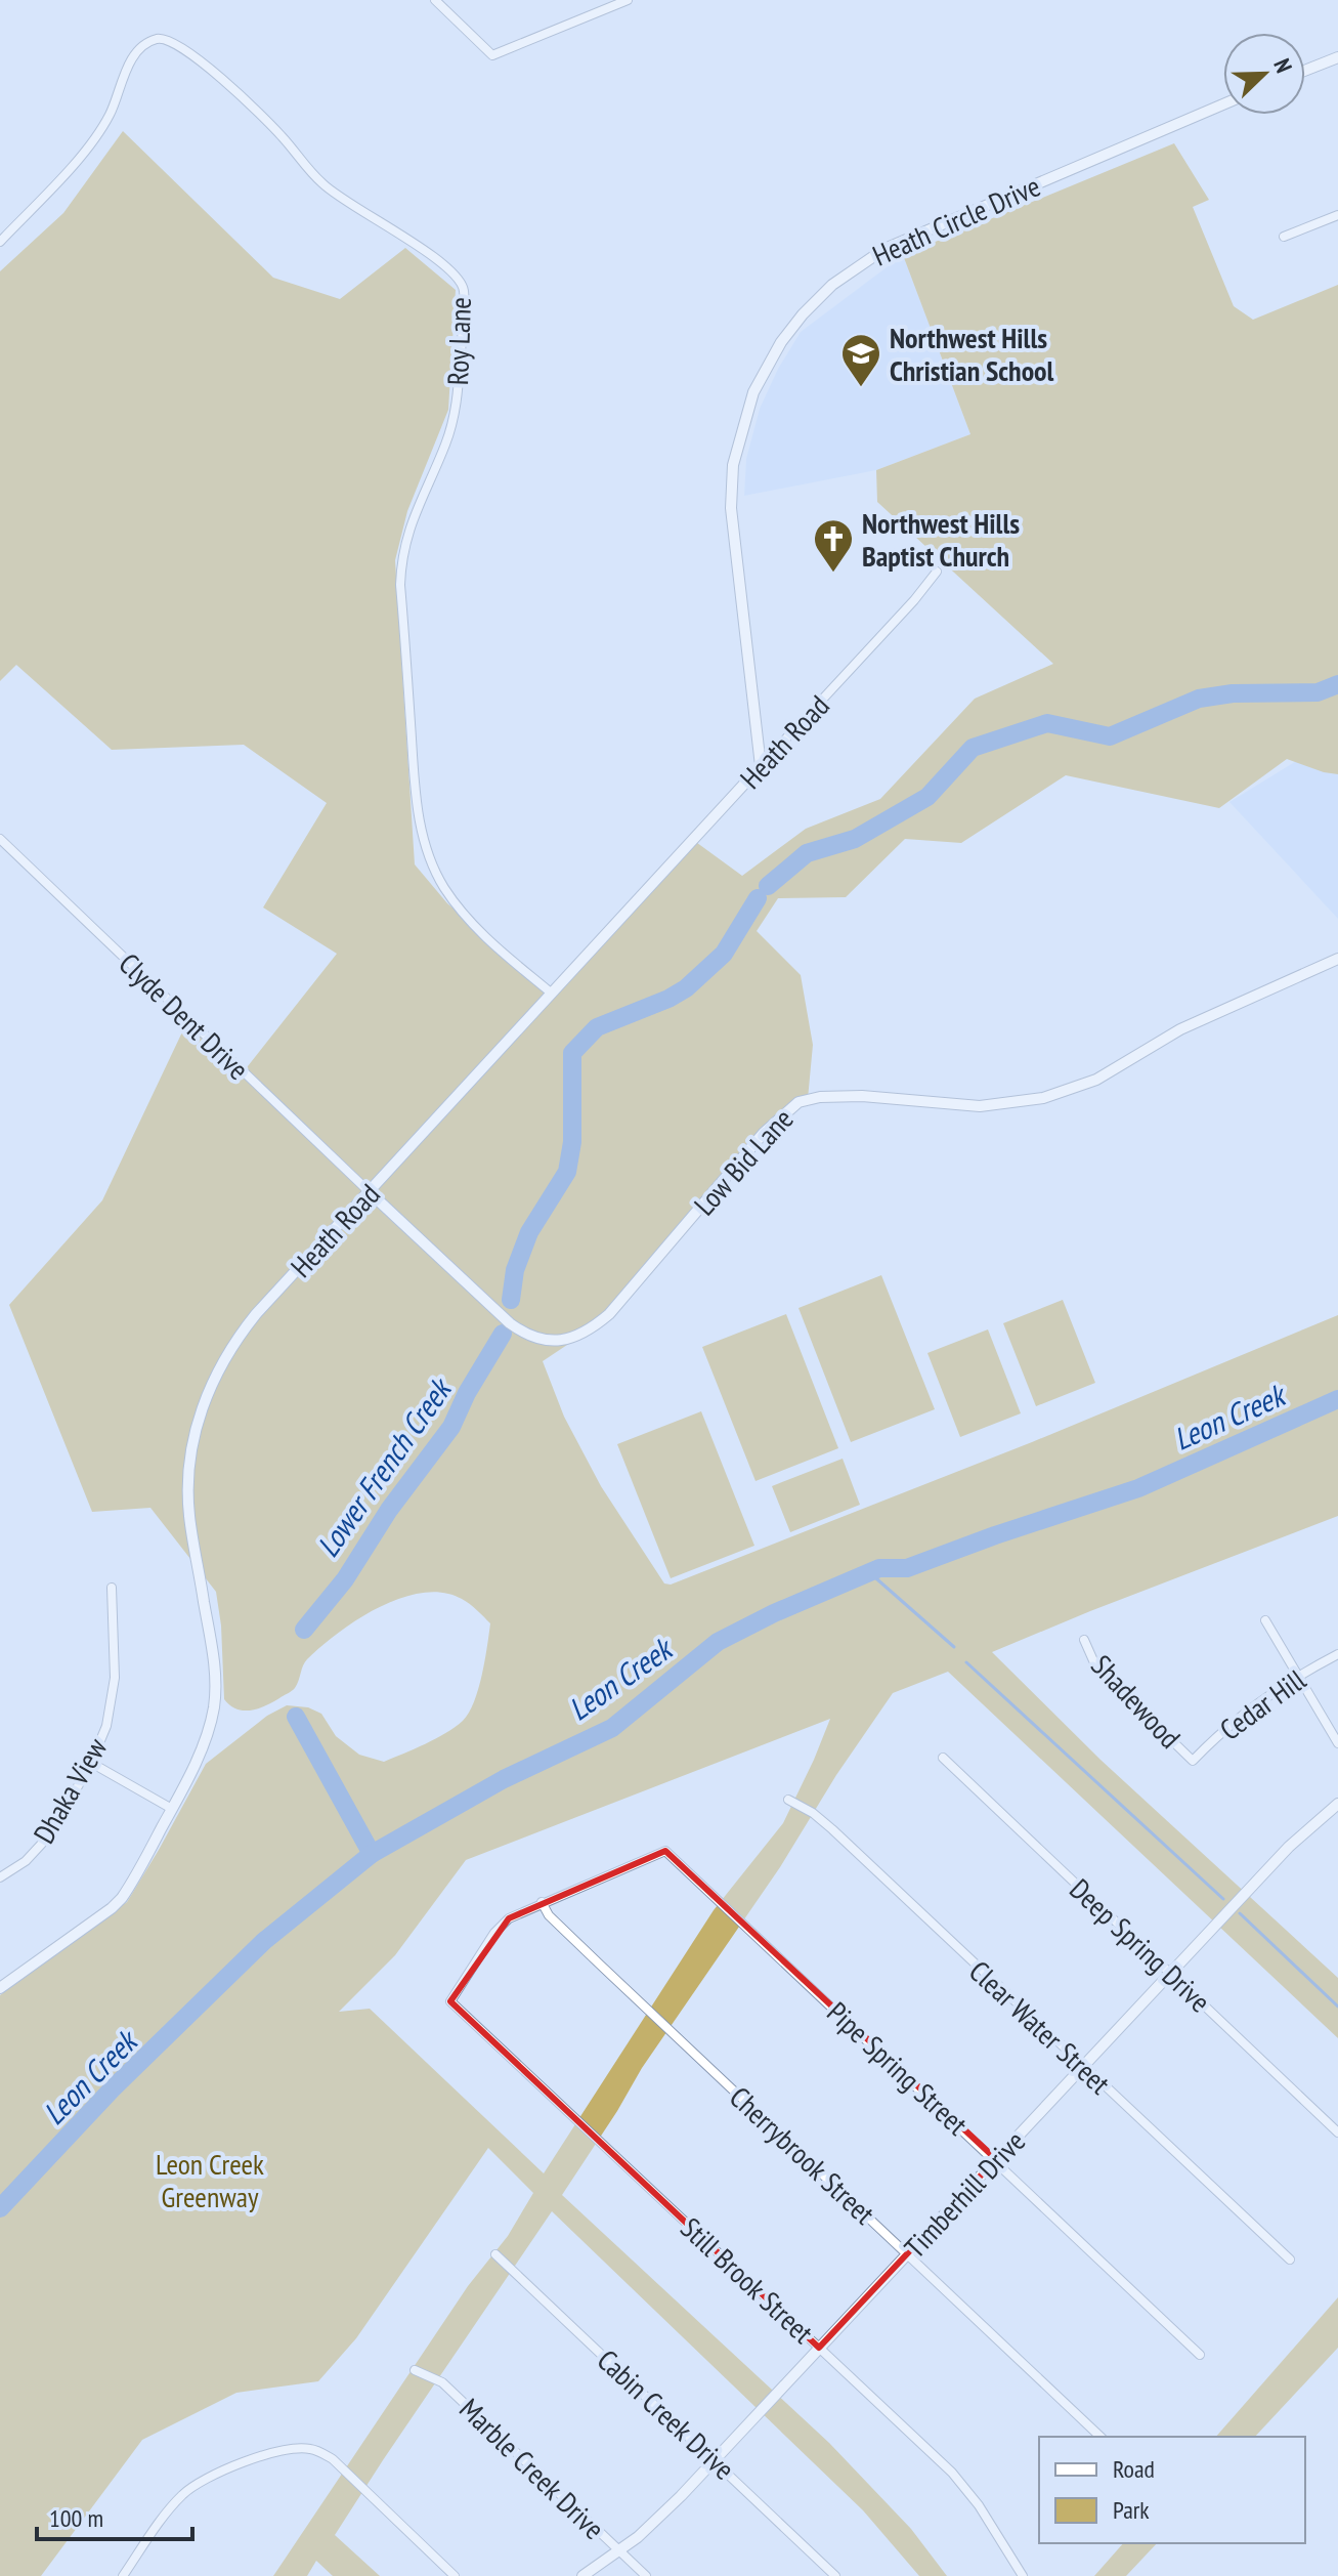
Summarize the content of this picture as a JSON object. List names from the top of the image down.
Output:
{
  "streets": {
    "street": [
      "Heath Circle Drive",
      "Roy Lane",
      "Heath Road",
      "Clyde Dent Drive",
      "Low Bid Lane",
      "Shadewood",
      "Cedar Hill",
      "Dhaka View",
      "Deep Spring Drive",
      "Clear Water Street",
      "Pipe Spring Street",
      "Cherrybrook Street",
      "Timberhill Drive",
      "Still Brook Street",
      "Cabin Creek Drive",
      "Marble Creek Drive"
    ]
  },
  "crossings": [
    ["Heath Circle Drive", "Heath Road"],
    ["Roy Lane", "Heath Road"],
    ["Heath Road", "Clyde Dent Drive"],
    ["Heath Road", "Low Bid Lane"],
    ["Clyde Dent Drive", "Low Bid Lane"],
    ["Shadewood", "Cedar Hill"],
    ["Deep Spring Drive", "Timberhill Drive"],
    ["Clear Water Street", "Timberhill Drive"],
    ["Pipe Spring Street", "Cherrybrook Street"],
    ["Pipe Spring Street", "Timberhill Drive"],
    ["Pipe Spring Street", "Still Brook Street"],
    ["Cherrybrook Street", "Timberhill Drive"],
    ["Cherrybrook Street", "Still Brook Street"],
    ["Timberhill Drive", "Still Brook Street"],
    ["Timberhill Drive", "Cabin Creek Drive"],
    ["Timberhill Drive", "Marble Creek Drive"]
  ],
  "water": ["Leon Creek", "Lower French Creek"],
  "parks": ["Leon Creek Greenway"],
  "places": {
    "school or university": ["Northwest Hills Christian School"],
    "church": ["Northwest Hills Baptist Church"]
  },
  "legend": ["Road", "Park"],
  "scale_bar": "100 m",
  "north": "top right"
}
